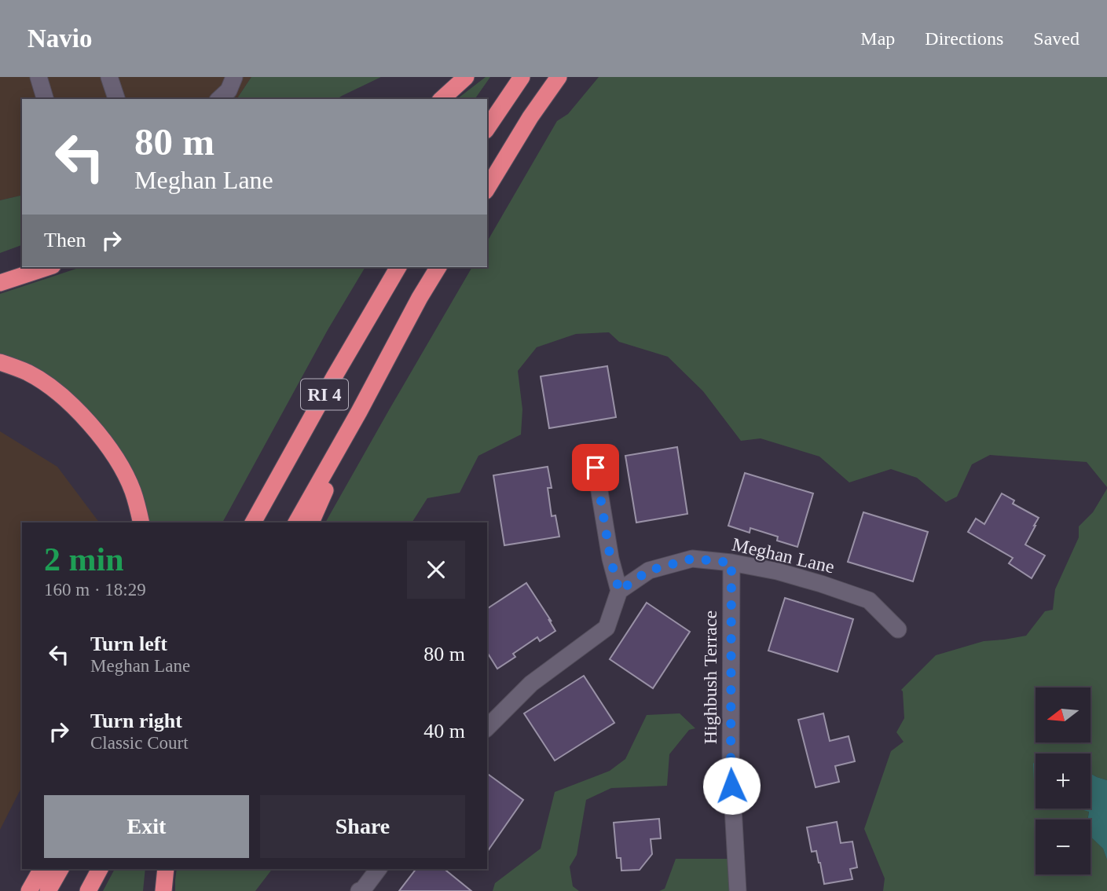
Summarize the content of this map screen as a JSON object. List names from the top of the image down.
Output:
{
  "streets": {
    "highway": ["RI 4"],
    "street": ["Meghan Lane", "Highbush Terrace"]
  },
  "crossings": [
    ["Meghan Lane", "Highbush Terrace"]
  ],
  "north": "left",
  "page": {
    "header": "Navio",
    "nav": ["Map", "Directions", "Saved"],
    "turn": ["80 m", "Meghan Lane"],
    "then": "Then",
    "heading": ["2 min", "160 m · 18:29"],
    "list": [
      {
        "name": "Turn left",
        "note": "Meghan Lane",
        "value": "80 m"
      },
      {
        "name": "Turn right",
        "note": "Classic Court",
        "value": "40 m"
      }
    ],
    "map_buttons": ["+", "−"],
    "buttons": ["Exit", "Share"]
  }
}
